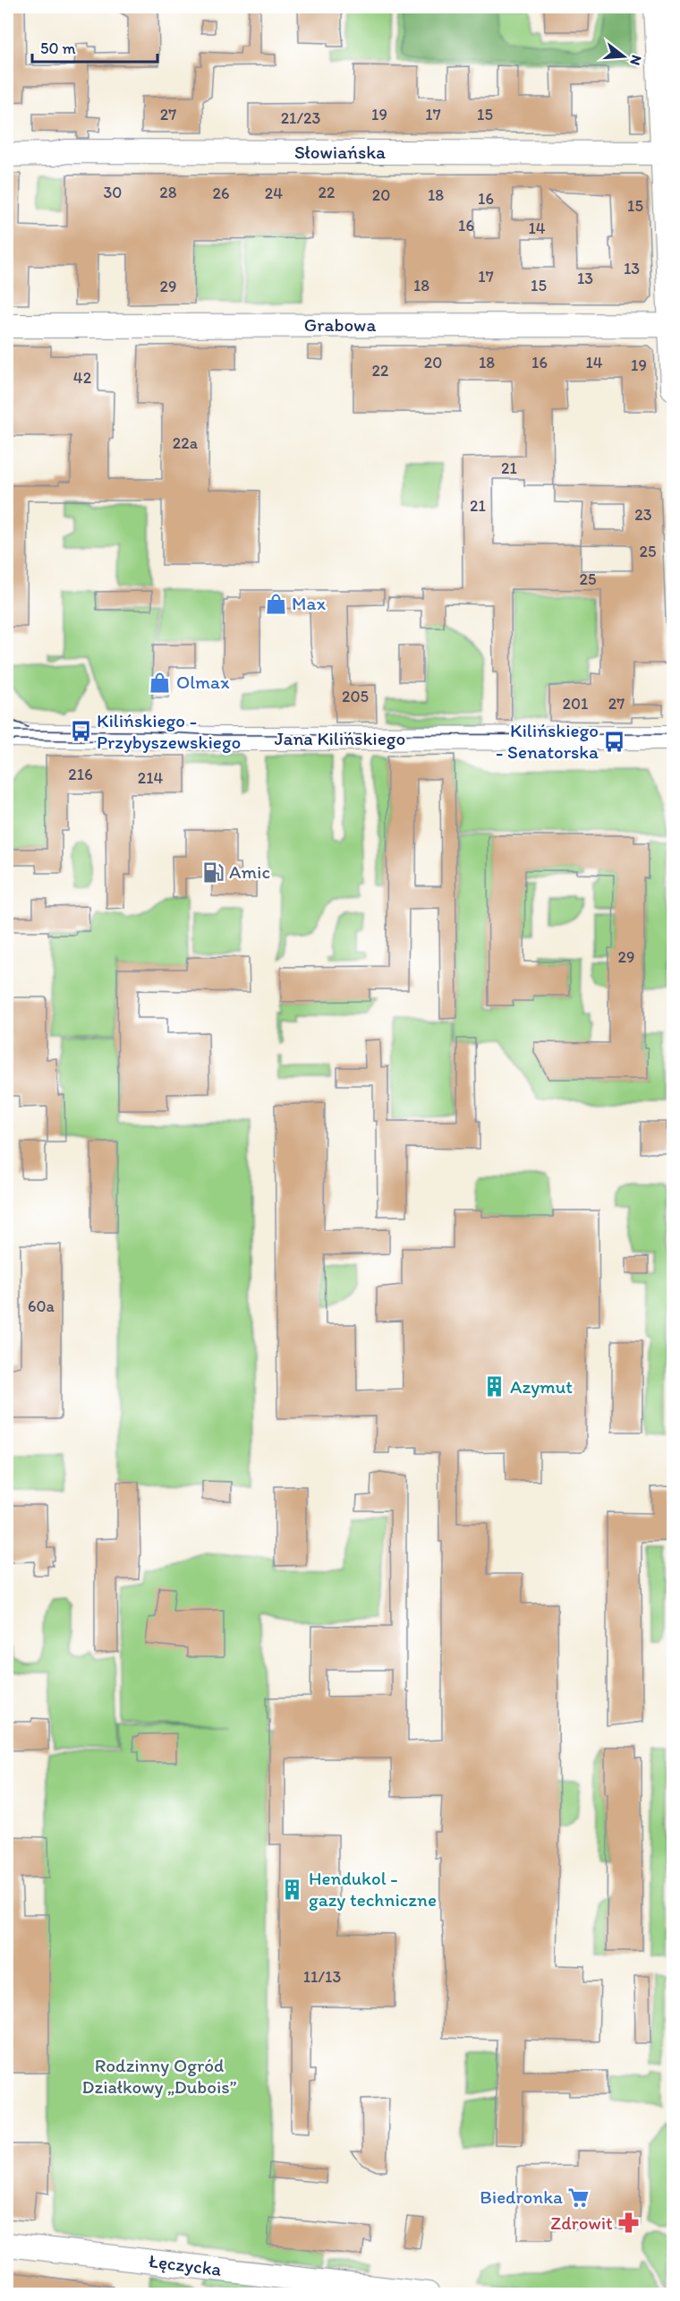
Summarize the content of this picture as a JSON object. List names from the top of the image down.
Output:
{
  "streets": {
    "street": [
      "Słowiańska",
      "Grabowa",
      "Jana Kilińskiego",
      "Łęczycka"
    ]
  },
  "parks": ["Rodzinny Ogród Działkowy „Dubois”"],
  "places": {
    "shop": ["Max", "Olmax"],
    "bus stop": ["Kilińskiego - Przybyszewskiego", "Kilińskiego - Senatorska"],
    "fuel station": ["Amic"],
    "building": ["Azymut", "Hendukol - gazy techniczne"],
    "supermarket": ["Biedronka"],
    "pharmacy": ["Zdrowit"]
  },
  "house_numbers": [
    "27",
    "19",
    "17",
    "15",
    "21/23",
    "30",
    "28",
    "22",
    "26",
    "24",
    "20",
    "18",
    "16",
    "15",
    "16",
    "14",
    "13",
    "17",
    "13",
    "18",
    "15",
    "29",
    "20",
    "18",
    "16",
    "14",
    "19",
    "22",
    "42",
    "22a",
    "21",
    "21",
    "23",
    "25",
    "25",
    "205",
    "201",
    "27",
    "216",
    "214",
    "29",
    "60a",
    "11/13"
  ],
  "scale_bar": "50 m",
  "north": "right"
}
